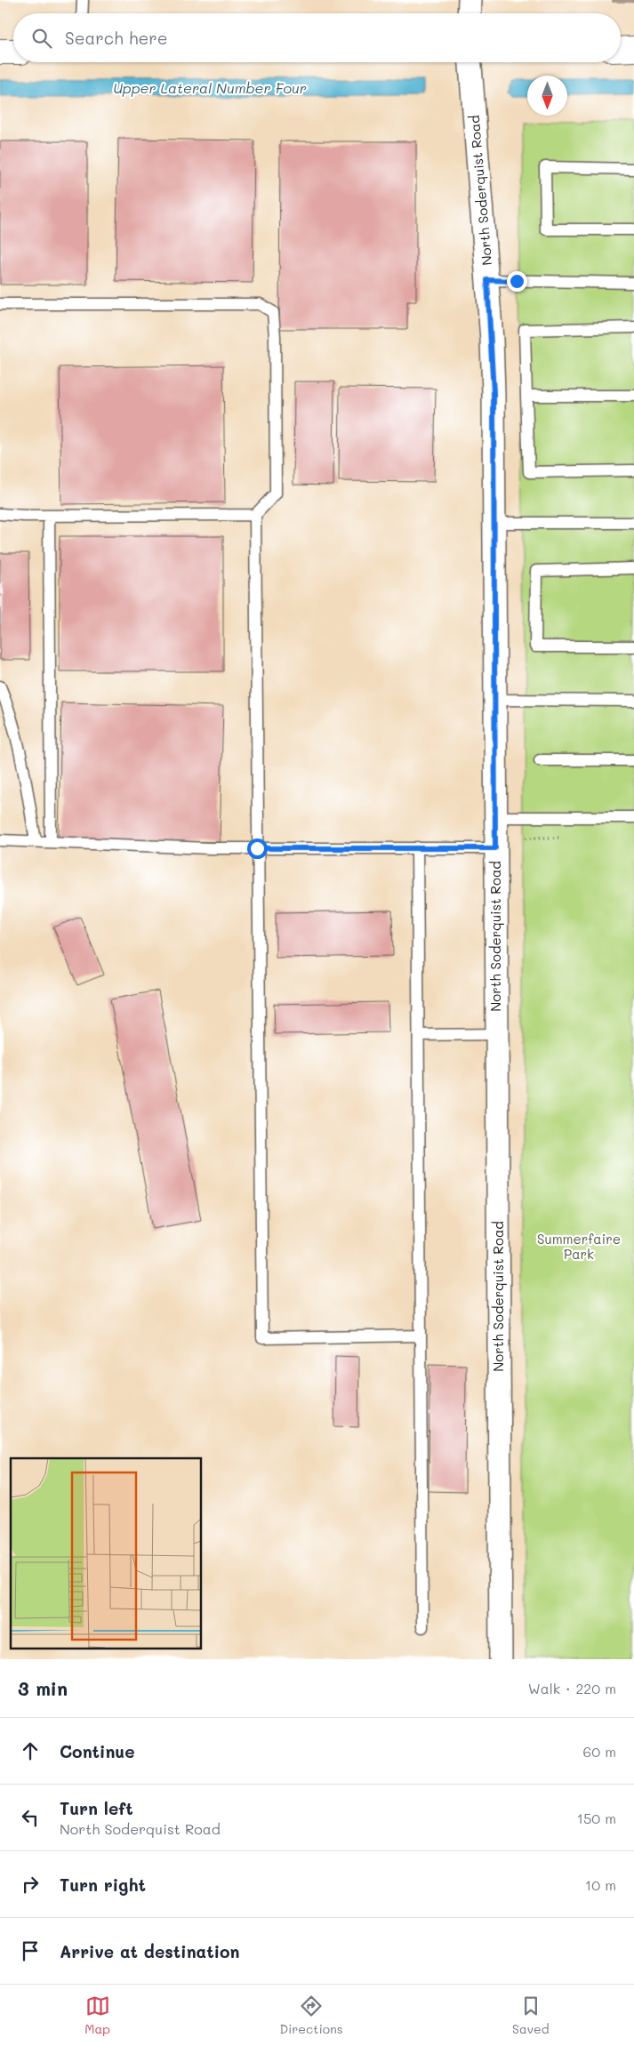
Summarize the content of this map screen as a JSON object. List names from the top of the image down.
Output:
{
  "streets": {
    "street": ["North Soderquist Road"]
  },
  "water": ["Upper Lateral Number Four"],
  "parks": ["Summerfaire Park"],
  "north": "bottom",
  "page": {
    "search": "Search here",
    "heading": ["3 min", "Walk · 220 m"],
    "list": [
      ["Continue", "60 m"],
      ["Turn left", "North Soderquist Road", "150 m"],
      ["Turn right", "10 m"],
      "Arrive at destination"
    ],
    "nav": ["Map", "Directions", "Saved"]
  }
}
